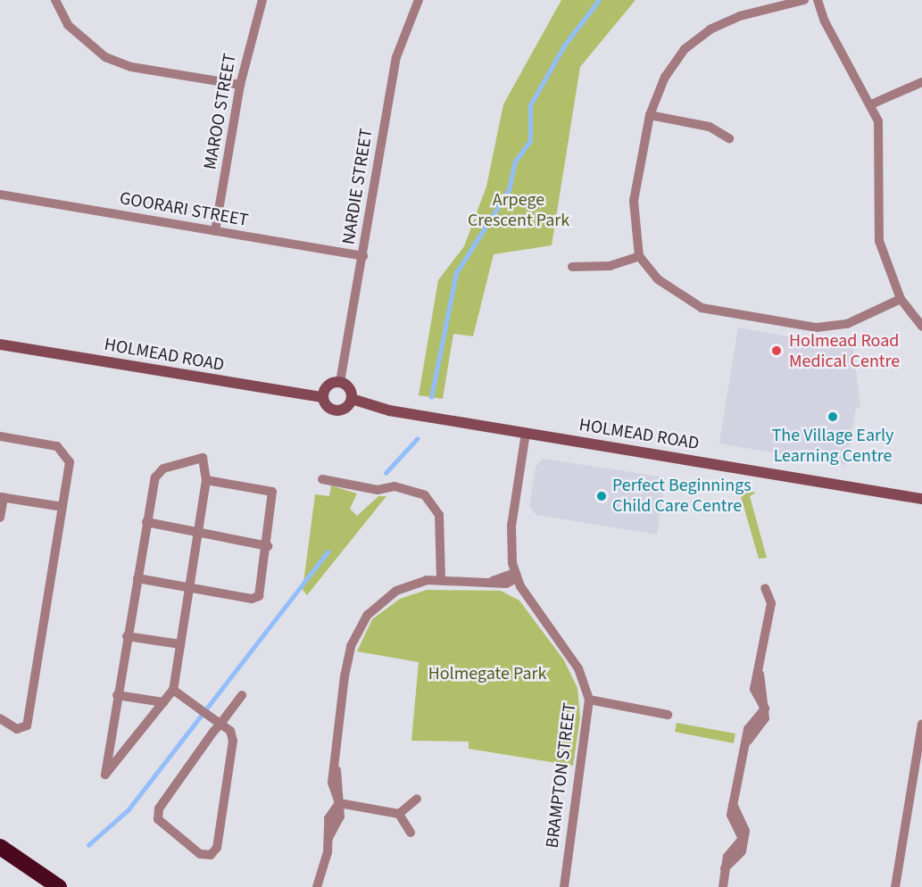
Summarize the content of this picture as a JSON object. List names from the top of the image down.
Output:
{
  "streets": {
    "street": [
      "MAROO STREET",
      "NARDIE STREET",
      "GOORARI STREET",
      "HOLMEAD ROAD",
      "BRAMPTON STREET"
    ]
  },
  "crossings": [
    ["MAROO STREET", "GOORARI STREET"],
    ["NARDIE STREET", "GOORARI STREET"],
    ["NARDIE STREET", "HOLMEAD ROAD"]
  ],
  "parks": ["Arpege Crescent Park", "Holmegate Park"],
  "places": ["Holmead Road Medical Centre", "The Village Early Learning Centre", "Perfect Beginnings Child Care Centre"]
}
